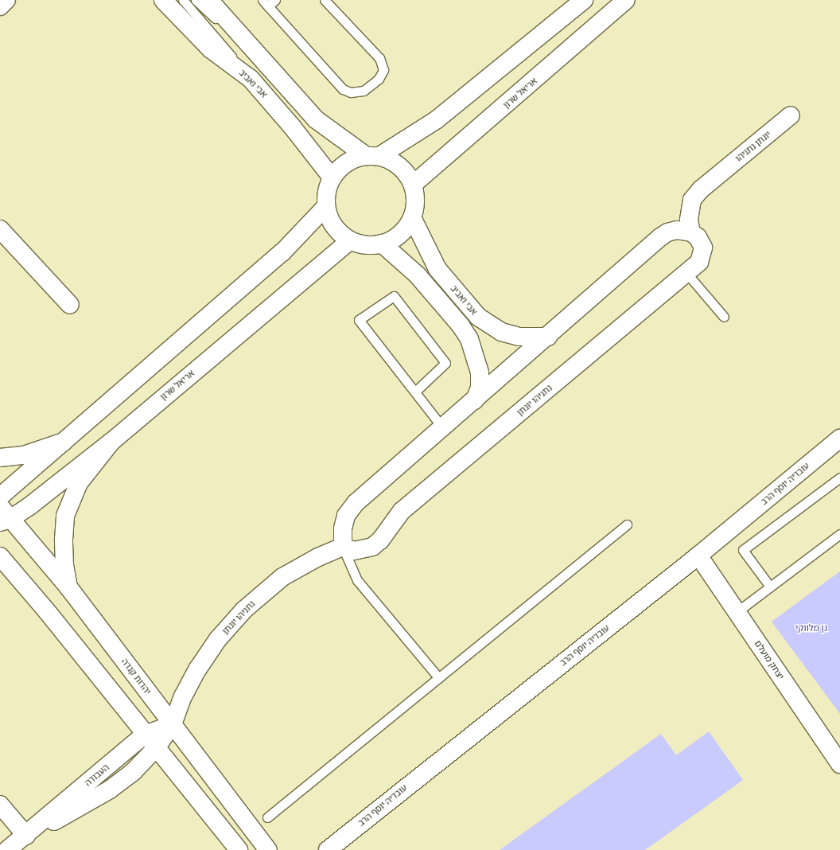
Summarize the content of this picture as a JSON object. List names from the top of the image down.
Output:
{
  "streets": {
    "street": [
      "אבי ואביב",
      "אריאל שרון",
      "יונתן נתניהו",
      "נתניהו יונתן",
      "עובדיה יוסף הרב",
      "יצחק מועלם",
      "יהדות קנדה",
      "העבודה"
    ]
  },
  "crossings": [
    ["אבי ואביב", "אריאל שרון"],
    ["אריאל שרון", "יהדות קנדה"],
    ["יונתן נתניהו", "נתניהו יונתן"],
    ["נתניהו יונתן", "יהדות קנדה"],
    ["נתניהו יונתן", "העבודה"],
    ["עובדיה יוסף הרב", "יצחק מועלם"],
    ["יהדות קנדה", "העבודה"]
  ],
  "parks": ["גן מלווקי"]
}
